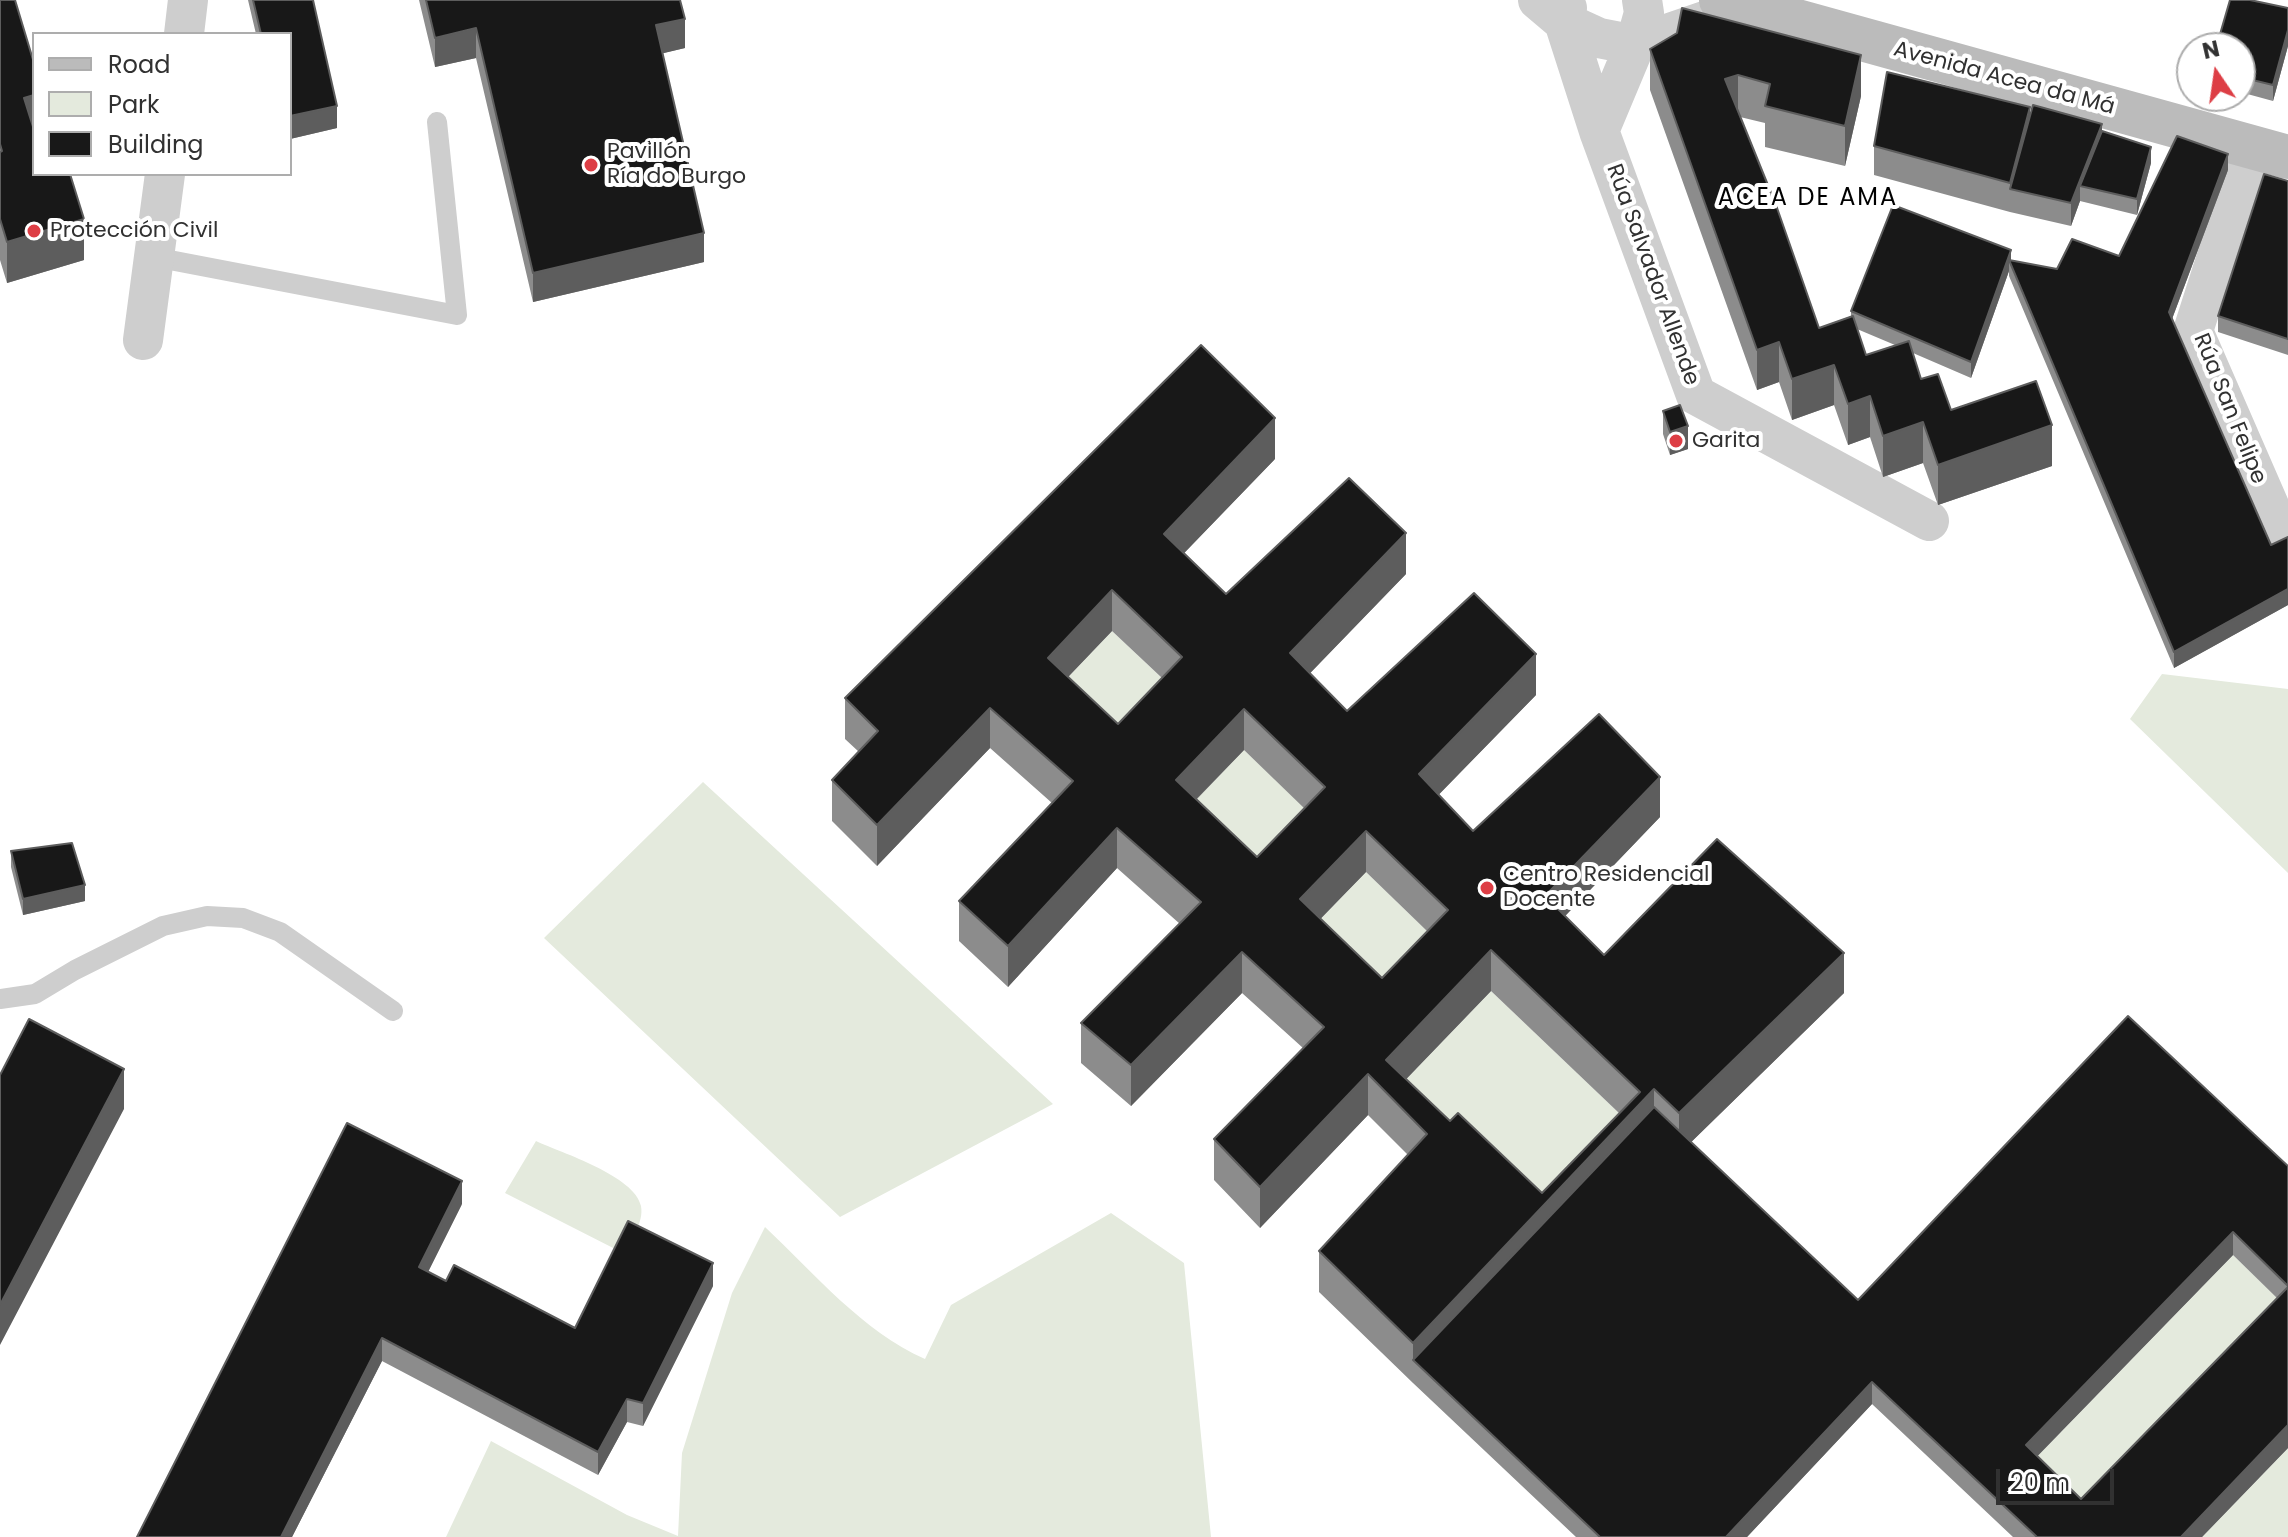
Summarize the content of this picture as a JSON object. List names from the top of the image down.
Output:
{
  "streets": {
    "main road": ["Avenida Acea da Má"],
    "street": ["Rúa Salvador Allende", "Rúa San Felipe"]
  },
  "crossings": [
    ["Avenida Acea da Má", "Rúa San Felipe"]
  ],
  "districts": ["ACEA DE AMA"],
  "places": [
    "Pavillón Ría do Burgo",
    "Protección Civil",
    "Garita",
    "Centro Residencial Docente"
  ],
  "legend": ["Road", "Park", "Building"],
  "scale_bar": "20 m",
  "north": "top"
}
